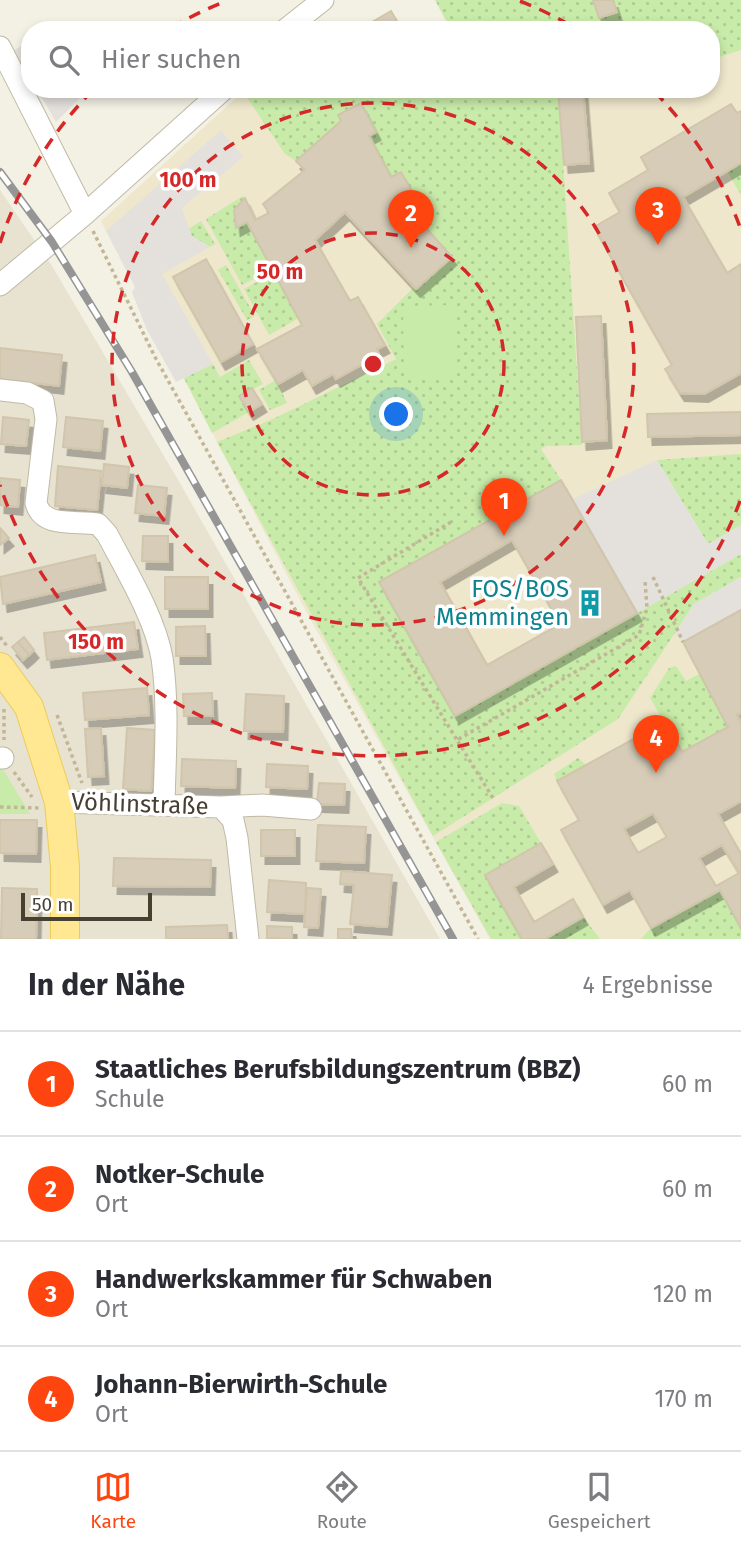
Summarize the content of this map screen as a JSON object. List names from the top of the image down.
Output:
{
  "streets": {
    "street": ["Vöhlinstraße"]
  },
  "places": {
    "building": ["FOS/BOS Memmingen"]
  },
  "scale_bar": "50 m",
  "page": {
    "search": "Hier suchen",
    "pins": [
      "3",
      "2",
      "1",
      "4"
    ],
    "scale": "50 m",
    "heading": ["In der Nähe", "4 Ergebnisse"],
    "list": [
      {
        "mark": "1",
        "name": "Staatliches Berufsbildungszentrum (BBZ)",
        "note": "Schule",
        "value": "60 m"
      },
      {
        "mark": "2",
        "name": "Notker-Schule",
        "note": "Ort",
        "value": "60 m"
      },
      {
        "mark": "3",
        "name": "Handwerkskammer für Schwaben",
        "note": "Ort",
        "value": "120 m"
      },
      {
        "mark": "4",
        "name": "Johann-Bierwirth-Schule",
        "note": "Ort",
        "value": "170 m"
      }
    ],
    "nav": ["Karte", "Route", "Gespeichert"]
  },
  "rings": ["100 m", "50 m", "150 m"]
}
